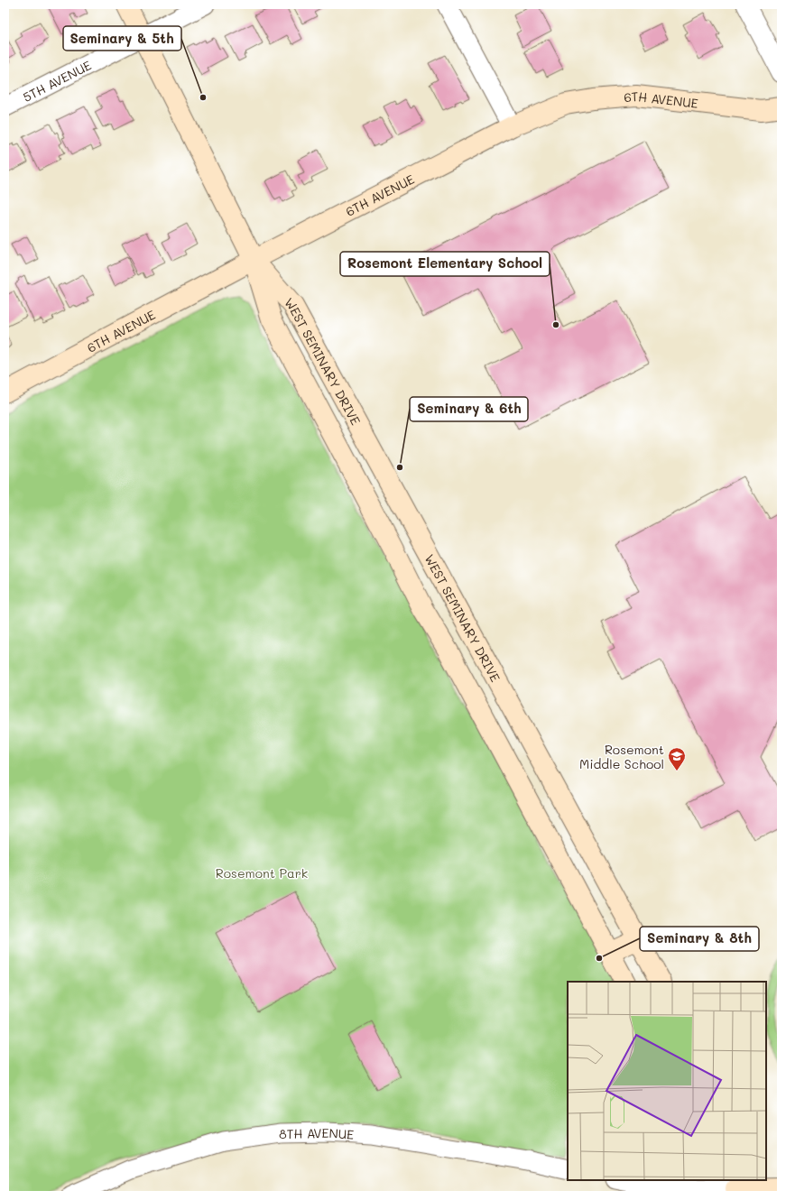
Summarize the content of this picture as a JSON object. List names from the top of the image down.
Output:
{
  "streets": {
    "main road": ["6TH AVENUE", "WEST SEMINARY DRIVE"],
    "street": ["5TH AVENUE", "8TH AVENUE"]
  },
  "crossings": [
    ["5TH AVENUE", "WEST SEMINARY DRIVE"],
    ["6TH AVENUE", "WEST SEMINARY DRIVE"]
  ],
  "parks": ["Rosemont Park"],
  "places": {
    "other": [
      "Seminary & 5th",
      "Rosemont Elementary School",
      "Seminary & 6th",
      "Seminary & 8th"
    ],
    "school or university": ["Rosemont Middle School"]
  }
}
